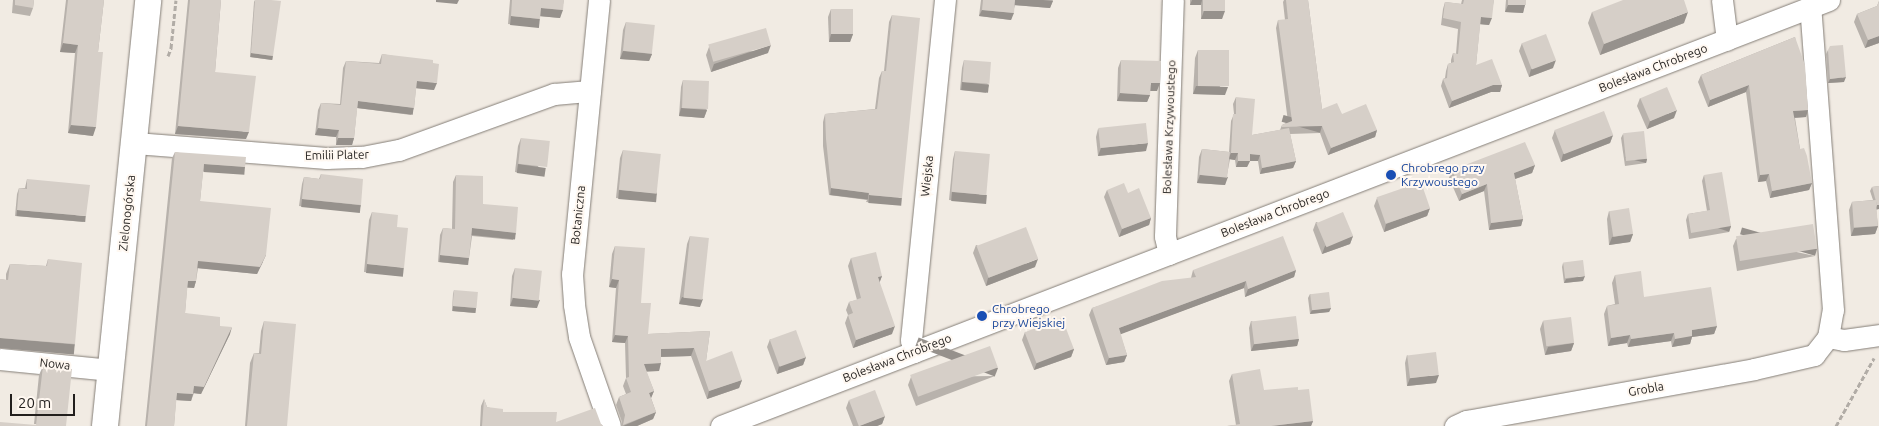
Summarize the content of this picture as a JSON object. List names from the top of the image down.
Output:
{
  "streets": {
    "street": [
      "Bolesława Chrobrego",
      "Bolesława Krzywoustego",
      "Emilii Plater",
      "Wiejska",
      "Zielonogórska",
      "Botaniczna",
      "Nowa",
      "Grobla"
    ]
  },
  "crossings": [
    ["Bolesława Chrobrego", "Bolesława Krzywoustego"],
    ["Bolesława Chrobrego", "Wiejska"],
    ["Emilii Plater", "Zielonogórska"],
    ["Emilii Plater", "Botaniczna"],
    ["Zielonogórska", "Nowa"]
  ],
  "places": ["Chrobrego przy Krzywoustego", "Chrobrego przy Wiejskiej"],
  "scale_bar": "20 m"
}
